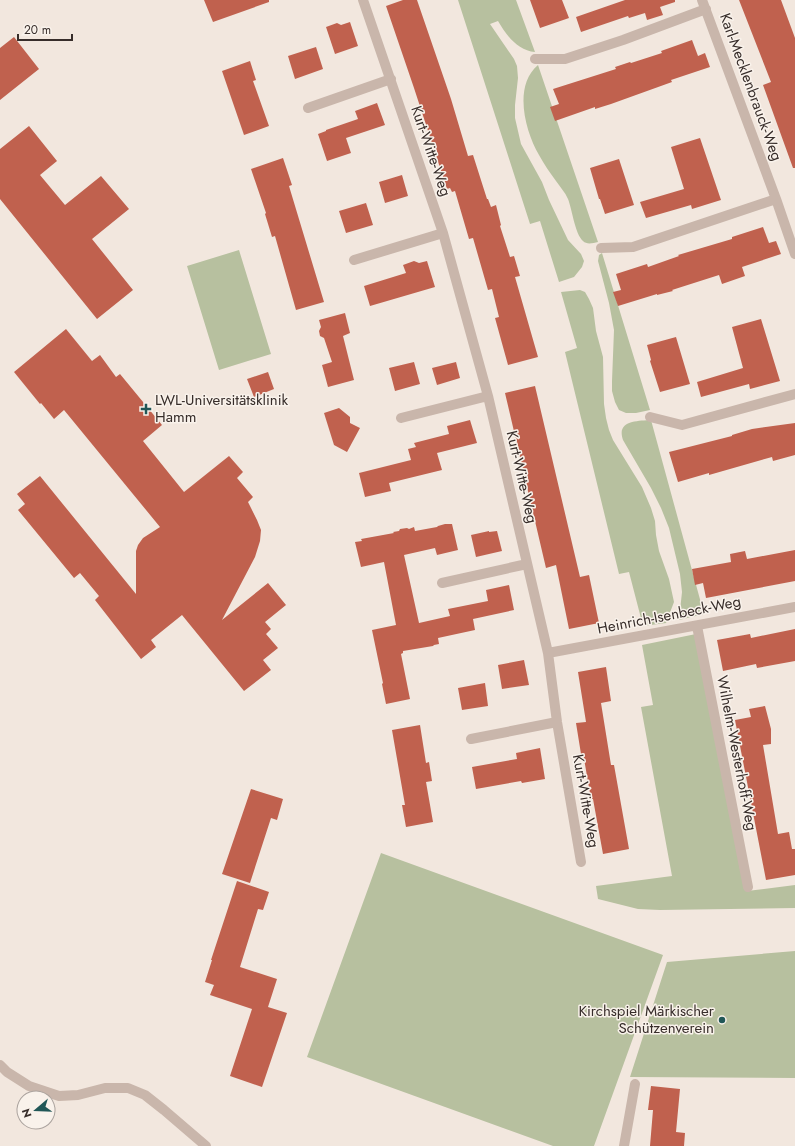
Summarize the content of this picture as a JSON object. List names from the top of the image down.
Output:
{
  "streets": {
    "street": [
      "Karl-Mecklenbrauck-Weg",
      "Kurt-Witte-Weg",
      "Heinrich-Isenbeck-Weg",
      "Wilhelm-Westerhoff-Weg"
    ]
  },
  "crossings": [
    ["Kurt-Witte-Weg", "Heinrich-Isenbeck-Weg"],
    ["Heinrich-Isenbeck-Weg", "Wilhelm-Westerhoff-Weg"]
  ],
  "places": {
    "health": ["LWL-Universitätsklinik Hamm"],
    "other": ["Kirchspiel Märkischer Schützenverein"]
  },
  "scale_bar": "20 m",
  "north": "left"
}
